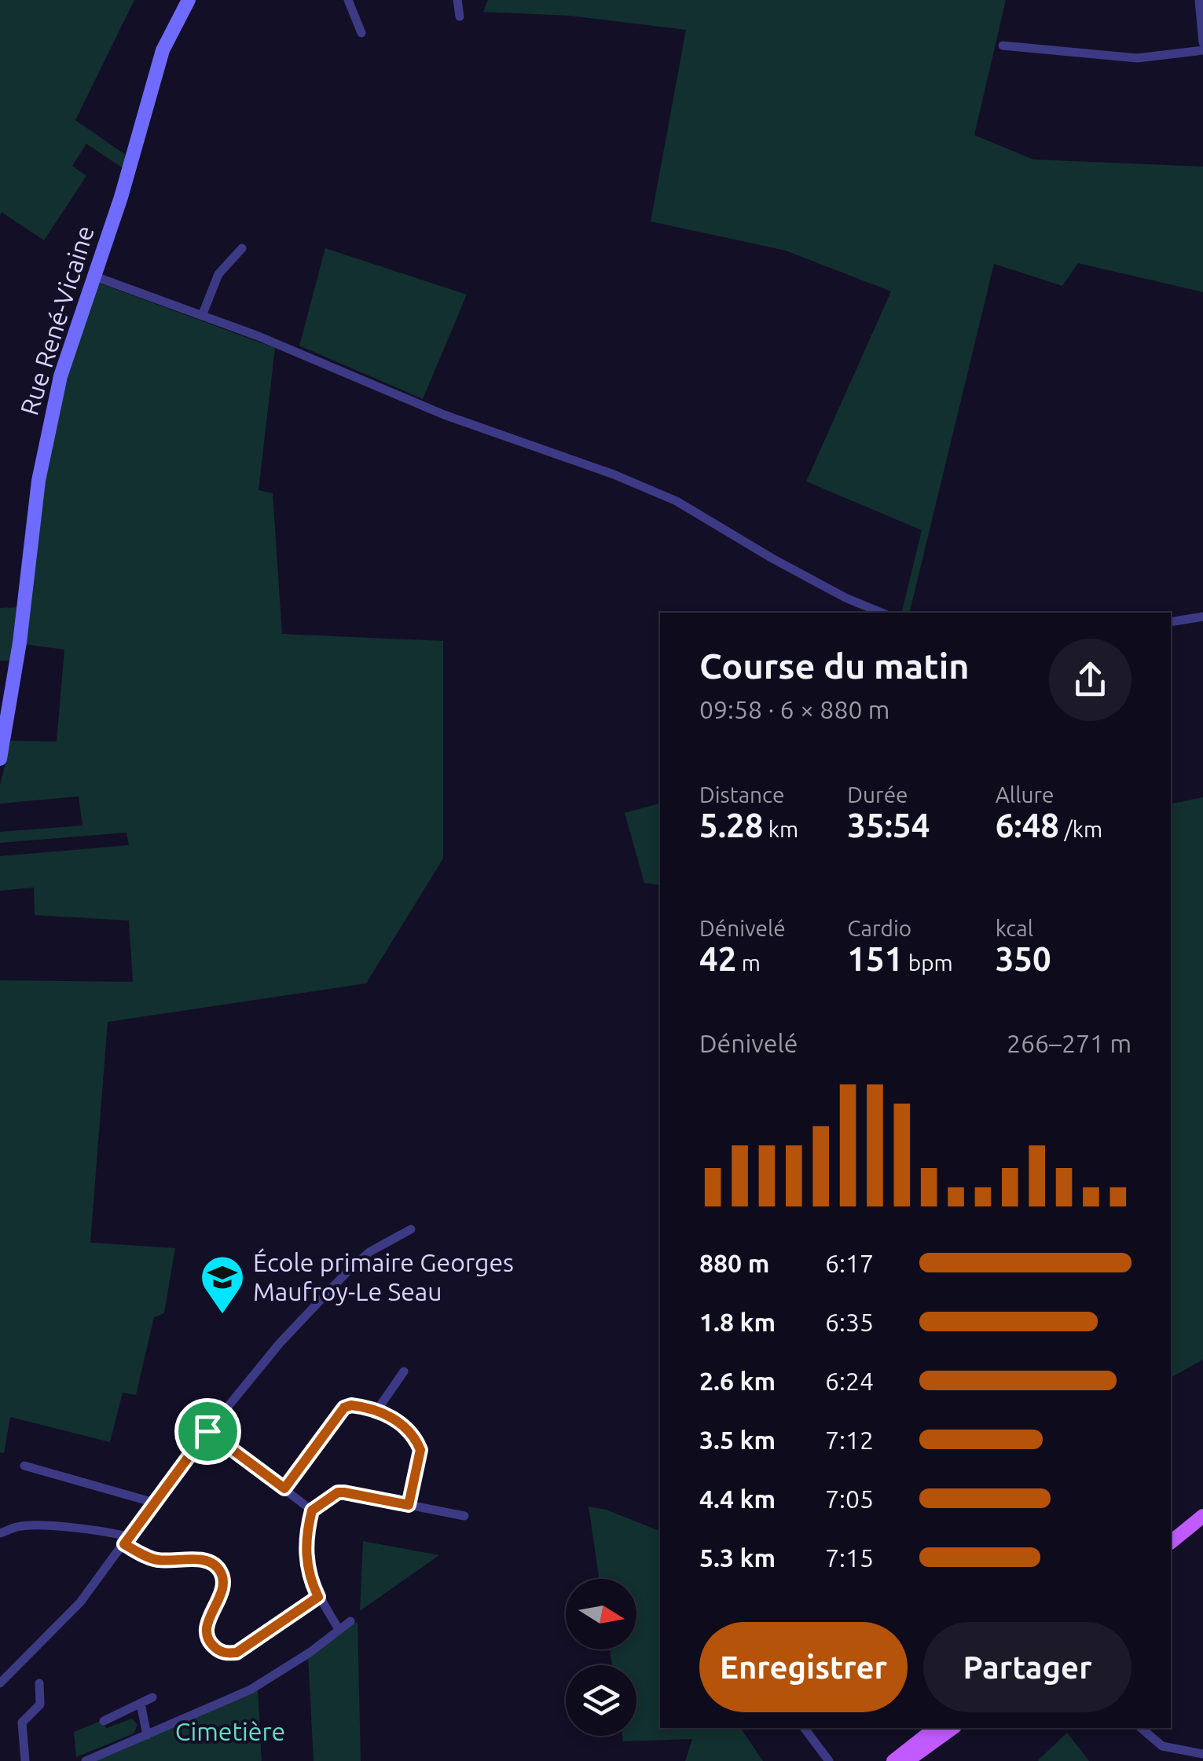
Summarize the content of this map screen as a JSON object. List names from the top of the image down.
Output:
{
  "streets": {
    "street": ["Rue René-Vicaine"]
  },
  "parks": ["Cimetière"],
  "places": {
    "school or university": ["École primaire Georges Maufroy-Le Seau"]
  },
  "north": "right",
  "page": {
    "heading": ["Course du matin", "09:58 · 6 × 880 m"],
    "stats": [
      ["Distance", "5.28 km"],
      ["Durée", "35:54"],
      ["Allure", "6:48 /km"],
      ["Dénivelé", "42 m"],
      ["Cardio", "151 bpm"],
      ["kcal", "350"]
    ],
    "chart": ["Dénivelé", "266–271 m"],
    "list": [
      {
        "name": "880 m",
        "note": "6:17"
      },
      {
        "name": "1.8 km",
        "note": "6:35"
      },
      {
        "name": "2.6 km",
        "note": "6:24"
      },
      {
        "name": "3.5 km",
        "note": "7:12"
      },
      {
        "name": "4.4 km",
        "note": "7:05"
      },
      {
        "name": "5.3 km",
        "note": "7:15"
      }
    ],
    "buttons": ["Enregistrer", "Partager"]
  }
}
